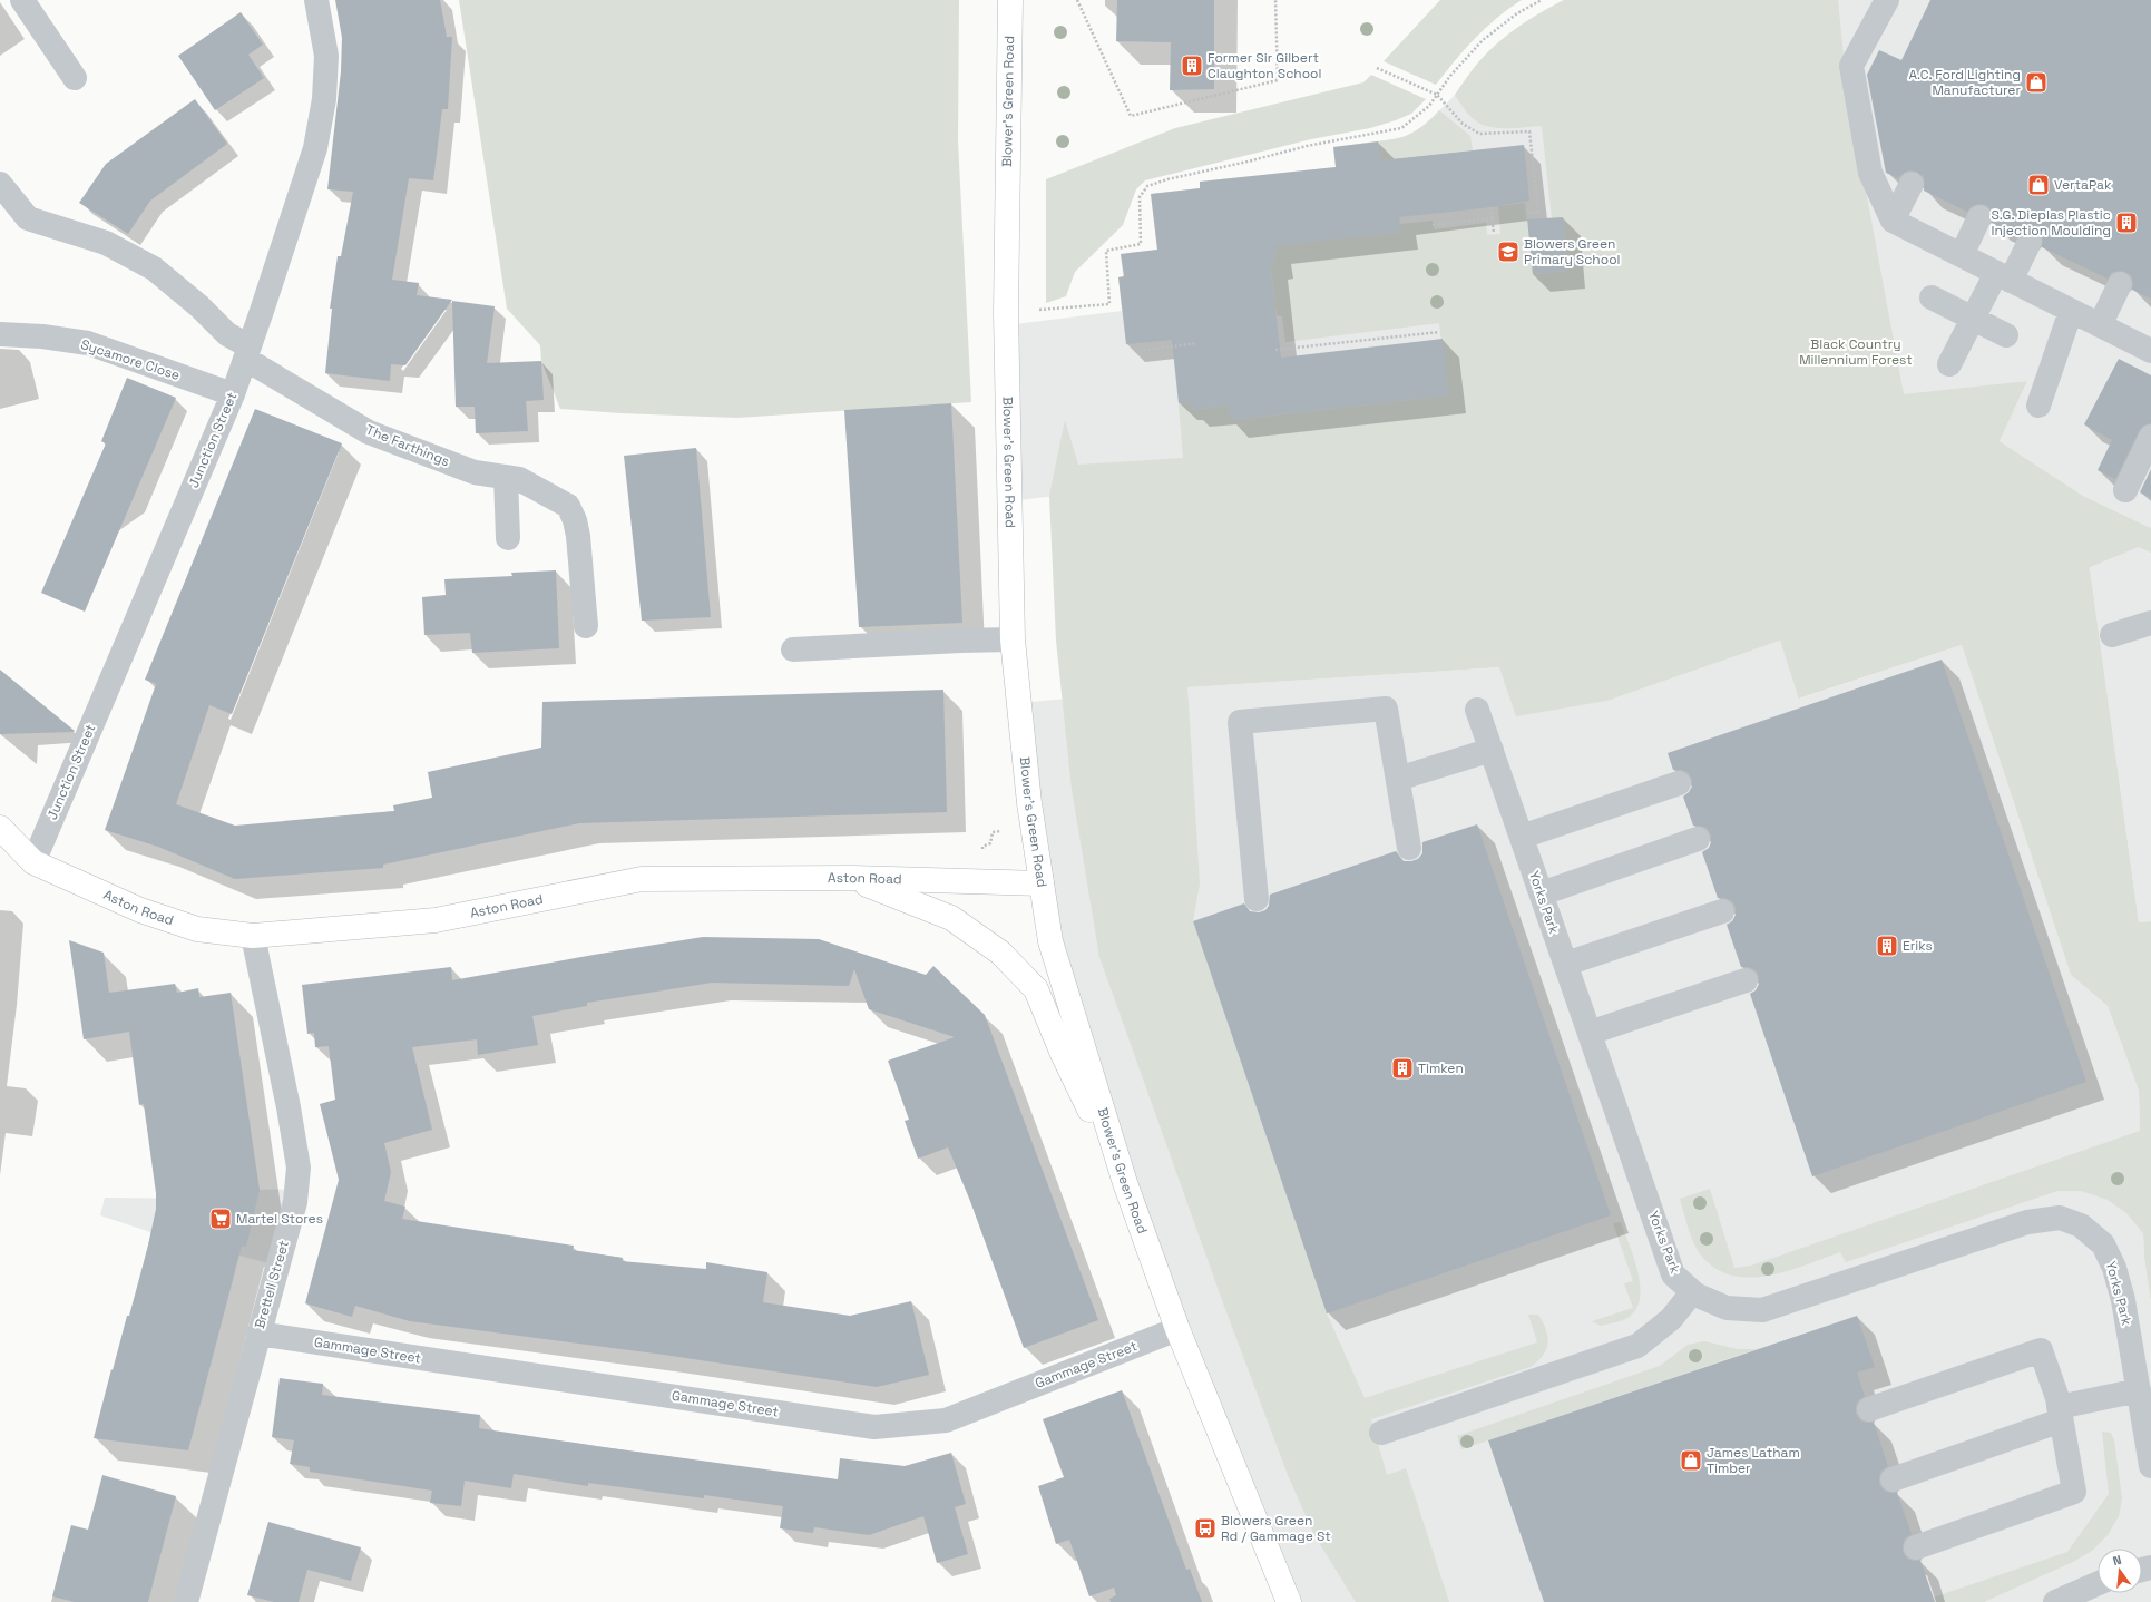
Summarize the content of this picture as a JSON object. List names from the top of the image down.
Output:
{
  "streets": {
    "main road": ["Blower's Green Road", "Aston Road"],
    "street": [
      "Sycamore Close",
      "Junction Street",
      "The Farthings",
      "Yorks Park",
      "Brettell Street",
      "Gammage Street"
    ]
  },
  "crossings": [
    ["Blower's Green Road", "Aston Road"],
    ["Blower's Green Road", "Gammage Street"],
    ["Sycamore Close", "Junction Street"],
    ["Junction Street", "The Farthings"],
    ["Junction Street", "Aston Road"],
    ["Aston Road", "Brettell Street"],
    ["Brettell Street", "Gammage Street"]
  ],
  "parks": ["Black Country Millennium Forest"],
  "places": {
    "building": [
      "Former Sir Gilbert Claughton School",
      "S.G. Dieplas Plastic Injection Moulding",
      "Eriks",
      "Timken"
    ],
    "shop": ["A.C. Ford Lighting Manufacturer", "VertaPak", "James Latham Timber"],
    "school or university": ["Blowers Green Primary School"],
    "supermarket": ["Martel Stores"],
    "bus stop": ["Blowers Green Rd / Gammage St"]
  },
  "north": "top"
}
